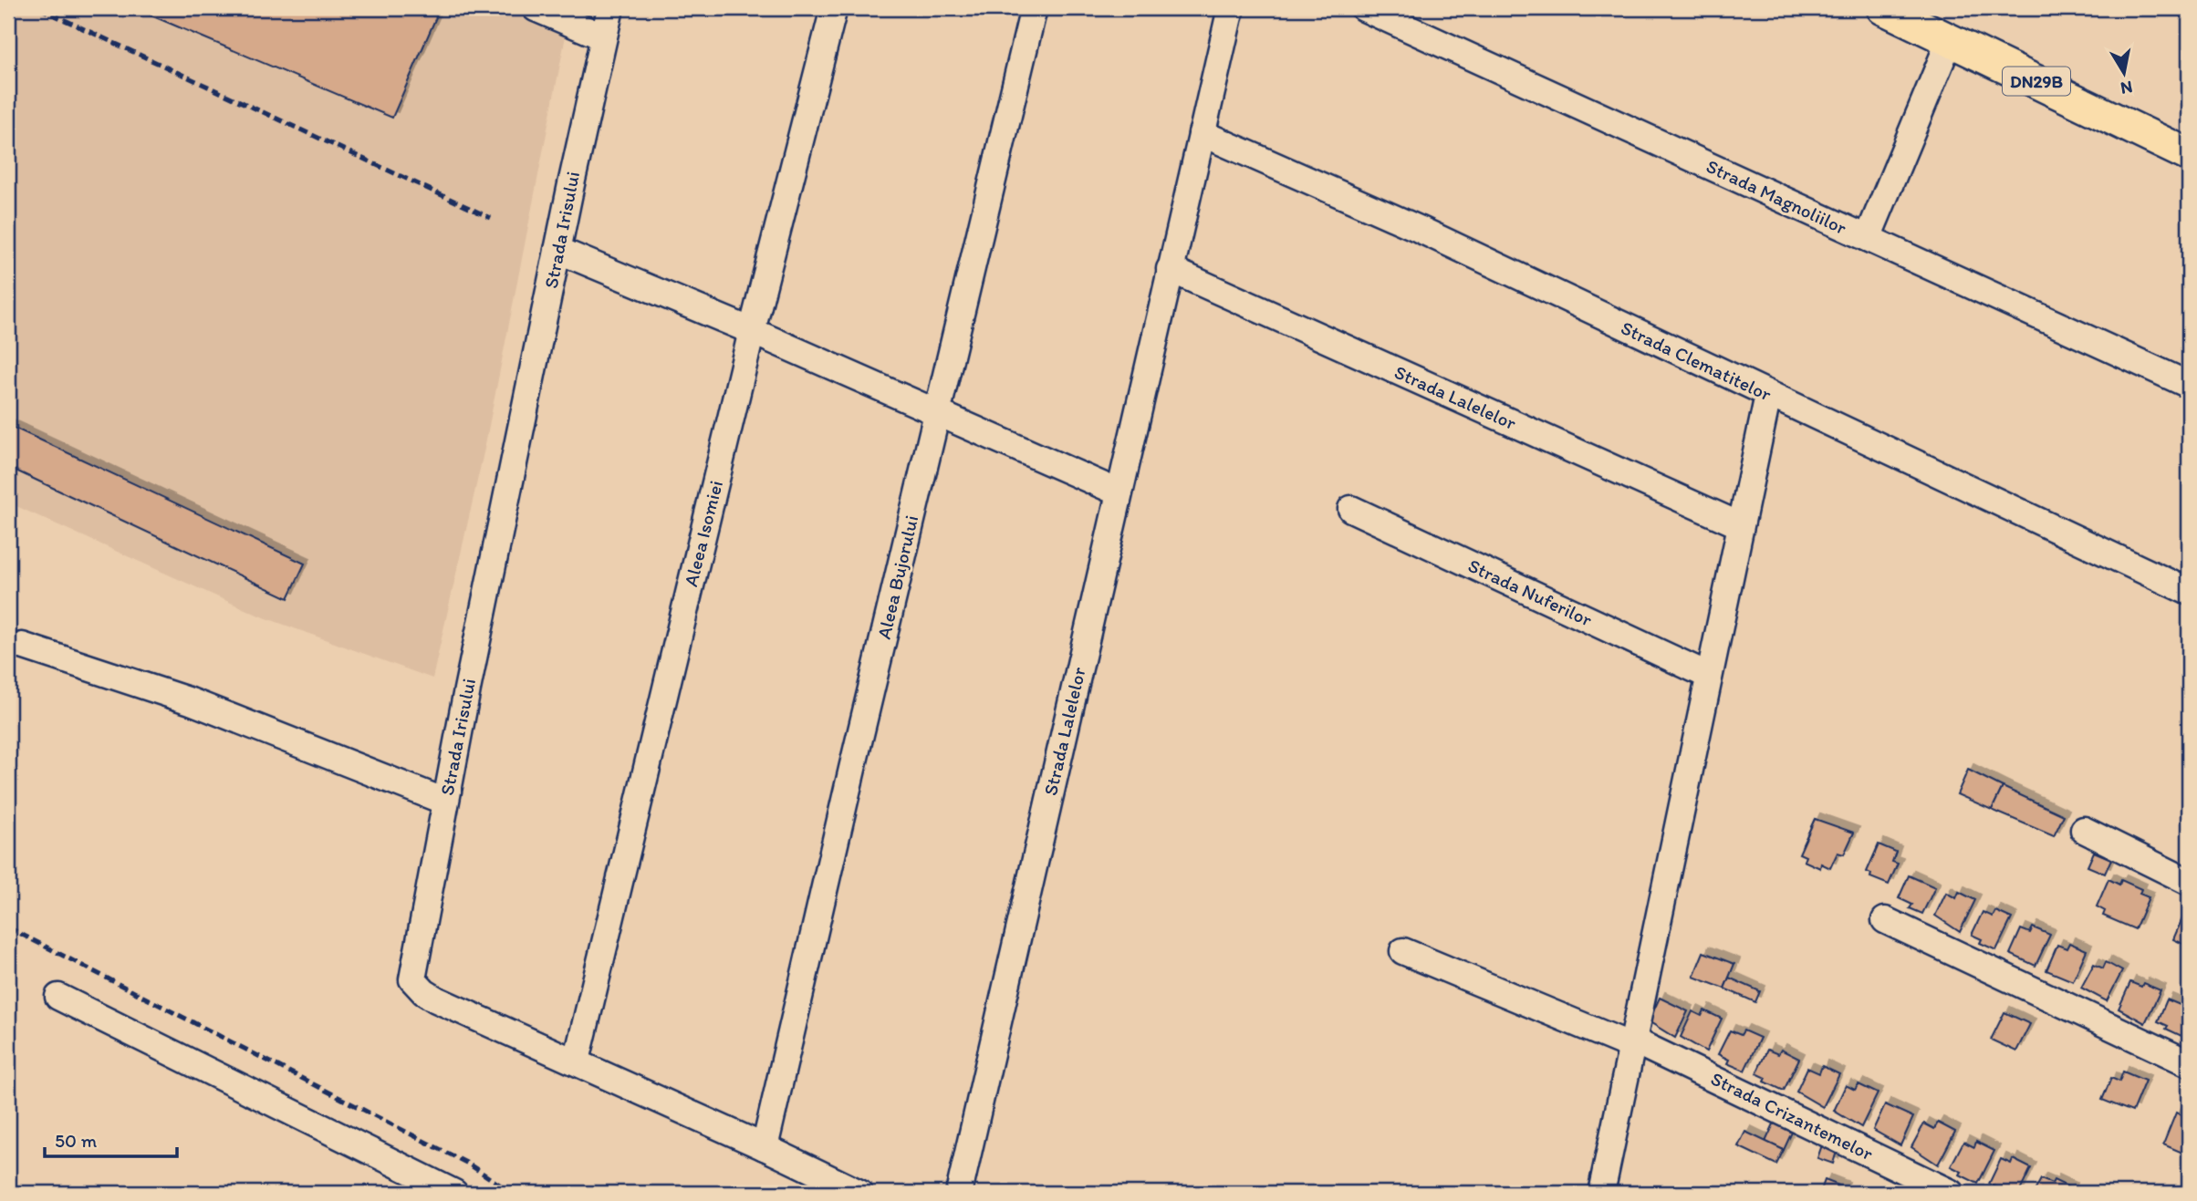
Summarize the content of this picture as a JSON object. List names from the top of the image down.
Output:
{
  "streets": {
    "main road": ["DN29B"],
    "street": [
      "Strada Magnoliilor",
      "Strada Irisului",
      "Strada Clematitelor",
      "Strada Lalelelor",
      "Aleea Isomiei",
      "Aleea Bujorului",
      "Strada Nuferilor",
      "Strada Crizantemelor"
    ]
  },
  "crossings": [
    ["Strada Irisului", "Aleea Isomiei"],
    ["Strada Irisului", "Aleea Bujorului"],
    ["Strada Clematitelor", "Strada Lalelelor"]
  ],
  "scale_bar": "50 m",
  "north": "bottom"
}
